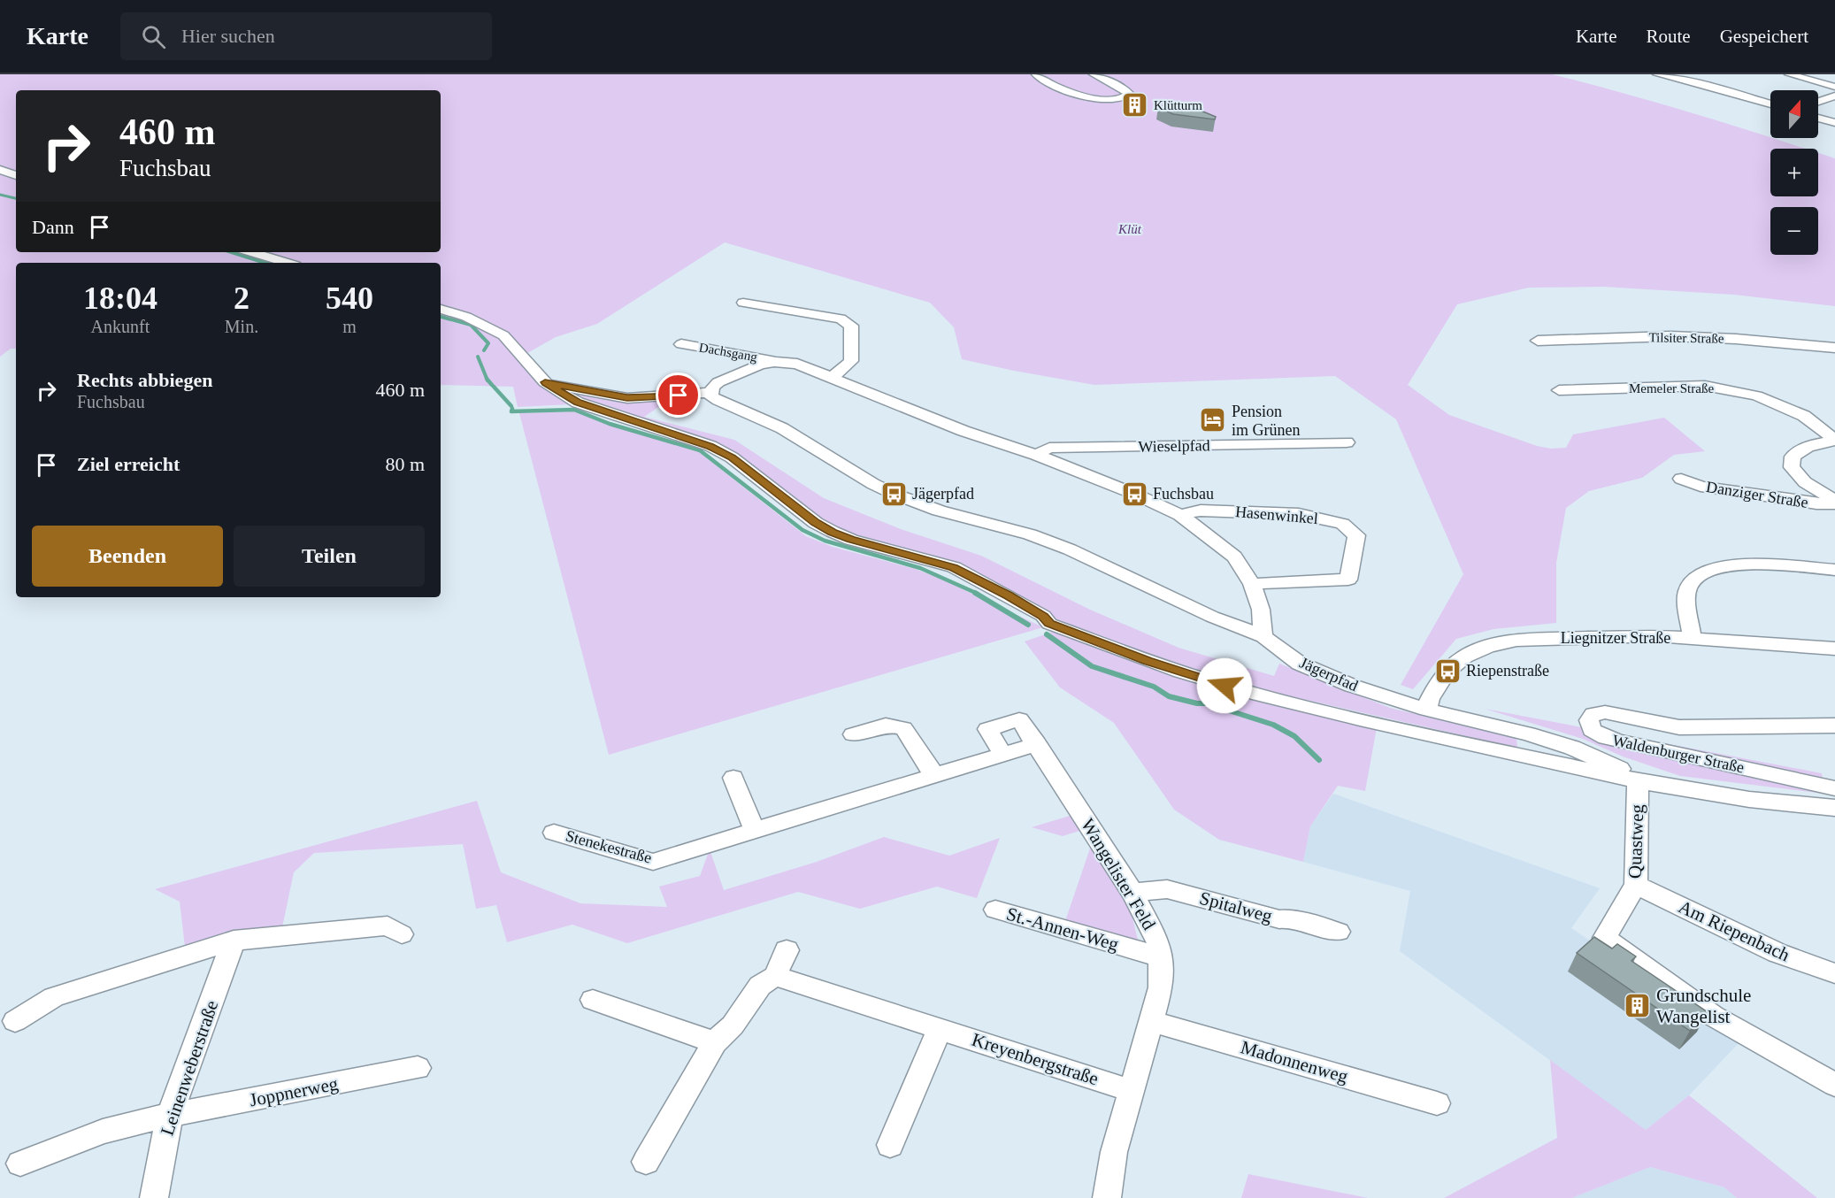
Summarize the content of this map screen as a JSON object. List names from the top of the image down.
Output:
{
  "streets": {
    "street": [
      "Tilsiter Straße",
      "Dachsgang",
      "Memeler Straße",
      "Wieselpfad",
      "Danziger Straße",
      "Hasenwinkel",
      "Liegnitzer Straße",
      "Jägerpfad",
      "Waldenburger Straße",
      "Quastweg",
      "Stenekestraße",
      "Wangelister Feld",
      "Spitalweg",
      "St.-Annen-Weg",
      "Am Riepenbach",
      "Kreyenbergstraße",
      "Madonnenweg",
      "Leinenweberstraße",
      "Joppnerweg"
    ]
  },
  "crossings": [
    ["Liegnitzer Straße", "Jägerpfad"],
    ["Quastweg", "Am Riepenbach"],
    ["Stenekestraße", "Wangelister Feld"],
    ["Wangelister Feld", "Spitalweg"],
    ["Wangelister Feld", "St.-Annen-Weg"],
    ["Wangelister Feld", "Kreyenbergstraße"],
    ["Wangelister Feld", "Madonnenweg"],
    ["Leinenweberstraße", "Joppnerweg"]
  ],
  "parks": ["Klüt"],
  "places": {
    "building": ["Klütturm", "Grundschule Wangelist"],
    "hotel": ["Pension im Grünen"],
    "bus stop": ["Jägerpfad", "Fuchsbau", "Riepenstraße"]
  },
  "north": "top",
  "page": {
    "header": "Karte",
    "search": "Hier suchen",
    "nav": ["Karte", "Route", "Gespeichert"],
    "map_buttons": ["+", "−"],
    "turn": ["460 m", "Fuchsbau"],
    "then": "Dann",
    "eta": [
      "18:04",
      "Ankunft",
      "2",
      "Min.",
      "540",
      "m"
    ],
    "list": [
      {
        "name": "Rechts abbiegen",
        "note": "Fuchsbau",
        "value": "460 m"
      },
      {
        "name": "Ziel erreicht",
        "value": "80 m"
      }
    ],
    "buttons": ["Beenden", "Teilen"]
  }
}
